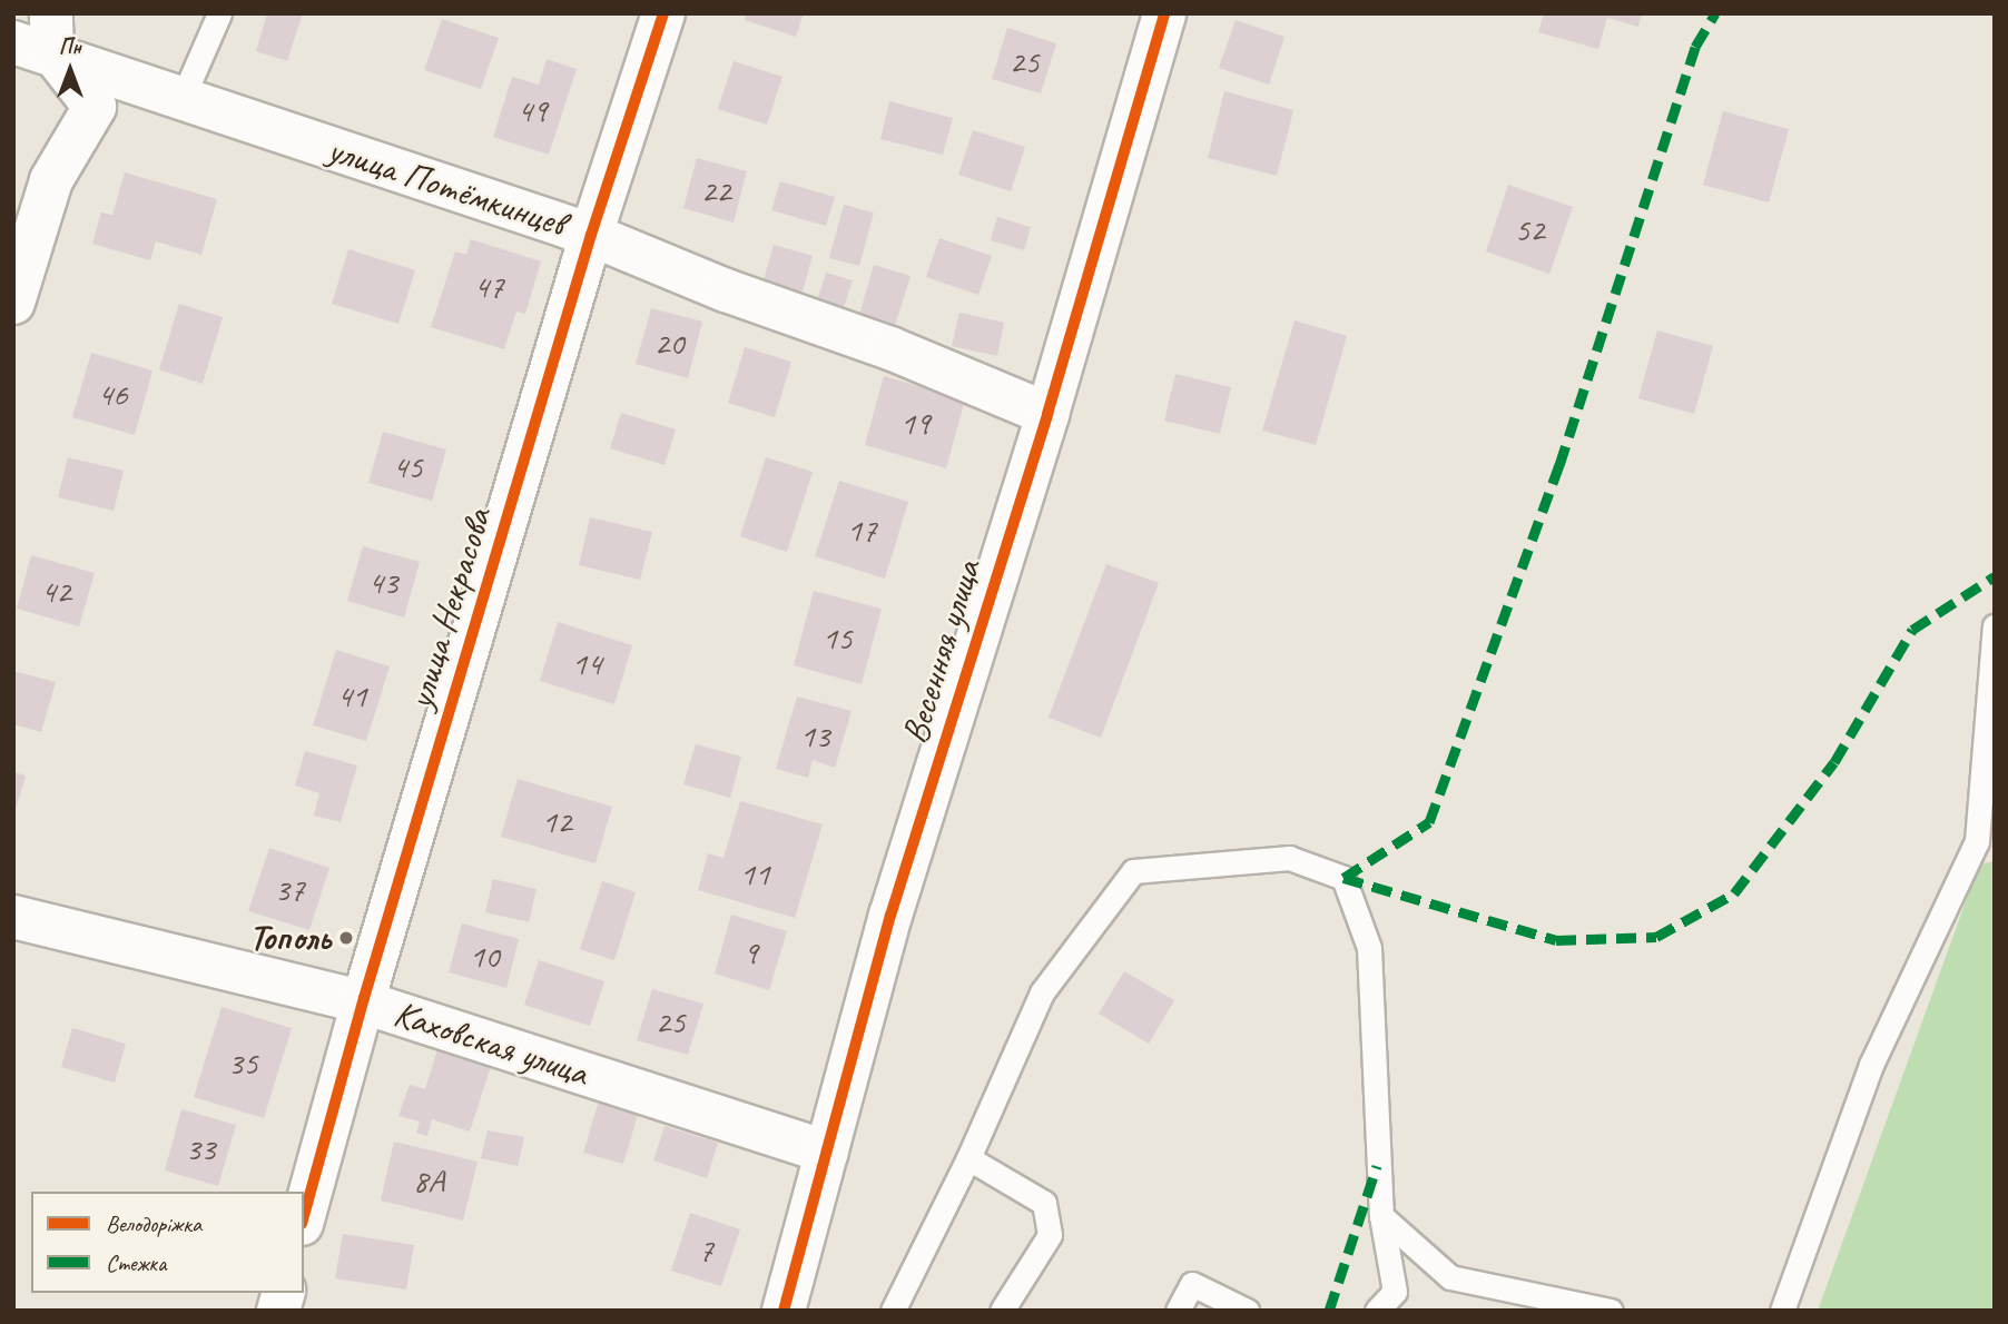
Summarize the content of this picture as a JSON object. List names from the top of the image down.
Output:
{
  "streets": {
    "street": [
      "улица Потёмкинцев",
      "улица Некрасова",
      "Весенняя улица",
      "Каховская улица"
    ]
  },
  "crossings": [
    ["улица Потёмкинцев", "улица Некрасова"],
    ["улица Потёмкинцев", "Весенняя улица"],
    ["улица Некрасова", "Каховская улица"],
    ["Весенняя улица", "Каховская улица"]
  ],
  "places": ["Тополь"],
  "house_numbers": [
    "25",
    "49",
    "22",
    "52",
    "47",
    "20",
    "46",
    "19",
    "45",
    "17",
    "43",
    "42",
    "15",
    "14",
    "41",
    "13",
    "12",
    "11",
    "37",
    "9",
    "10",
    "25",
    "35",
    "33",
    "8А",
    "7"
  ],
  "legend": ["Велодоріжка", "Стежка"],
  "north": "top"
}
